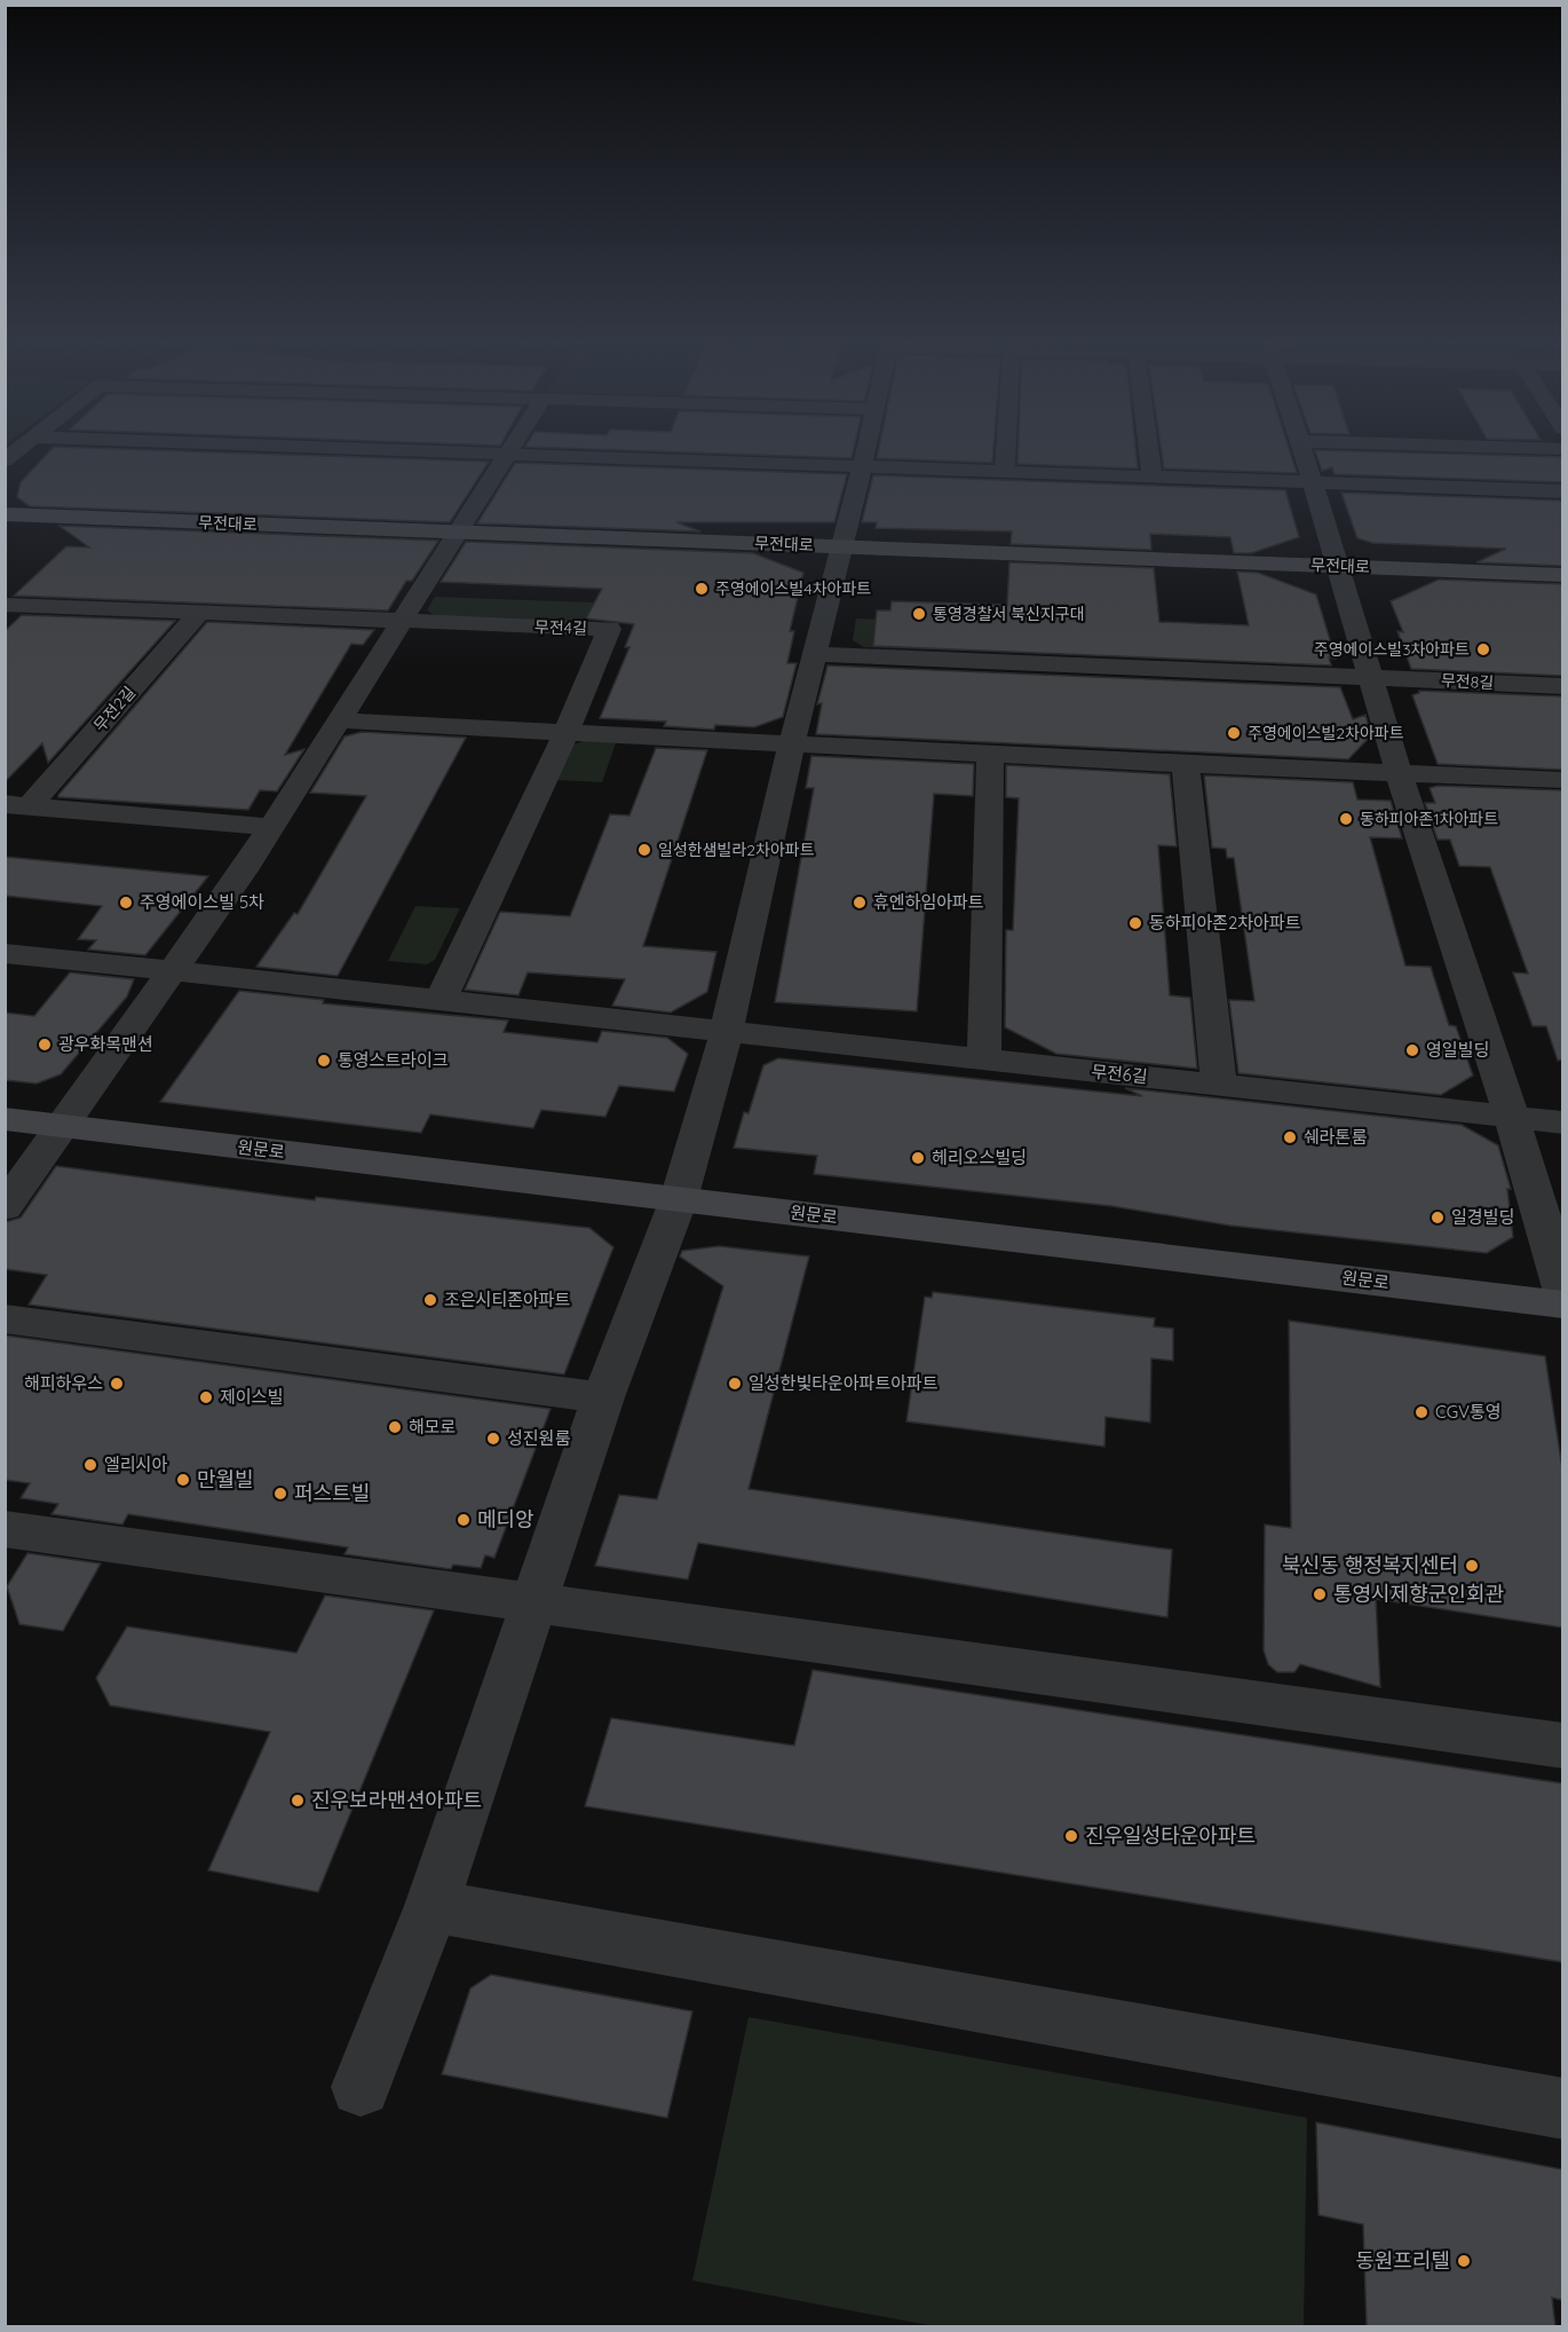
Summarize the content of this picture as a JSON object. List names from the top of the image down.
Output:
{
  "streets": {
    "street": [
      "무전대로",
      "무전4길",
      "무전8길",
      "무전2길",
      "무전6길",
      "원문로"
    ]
  },
  "places": [
    "주영에이스빌4차아파트",
    "통영경찰서 북신지구대",
    "주영에이스빌3차아파트",
    "주영에이스빌2차아파트",
    "동하피아존1차아파트",
    "일성한샘빌라2차아파트",
    "주영에이스빌 5차",
    "휴엔하임아파트",
    "동하피아존2차아파트",
    "광우화목맨션",
    "영일빌딩",
    "통영스트라이크",
    "쉐라톤룸",
    "헤리오스빌딩",
    "일경빌딩",
    "조은시티존아파트",
    "해피하우스",
    "일성한빛타운아파트아파트",
    "제이스빌",
    "CGV통영",
    "해모로",
    "성진원룸",
    "엘리시아",
    "만월빌",
    "퍼스트빌",
    "메디앙",
    "북신동 행정복지센터",
    "통영시제향군인회관",
    "진우보라맨션아파트",
    "진우일성타운아파트",
    "동원프리텔"
  ]
}
